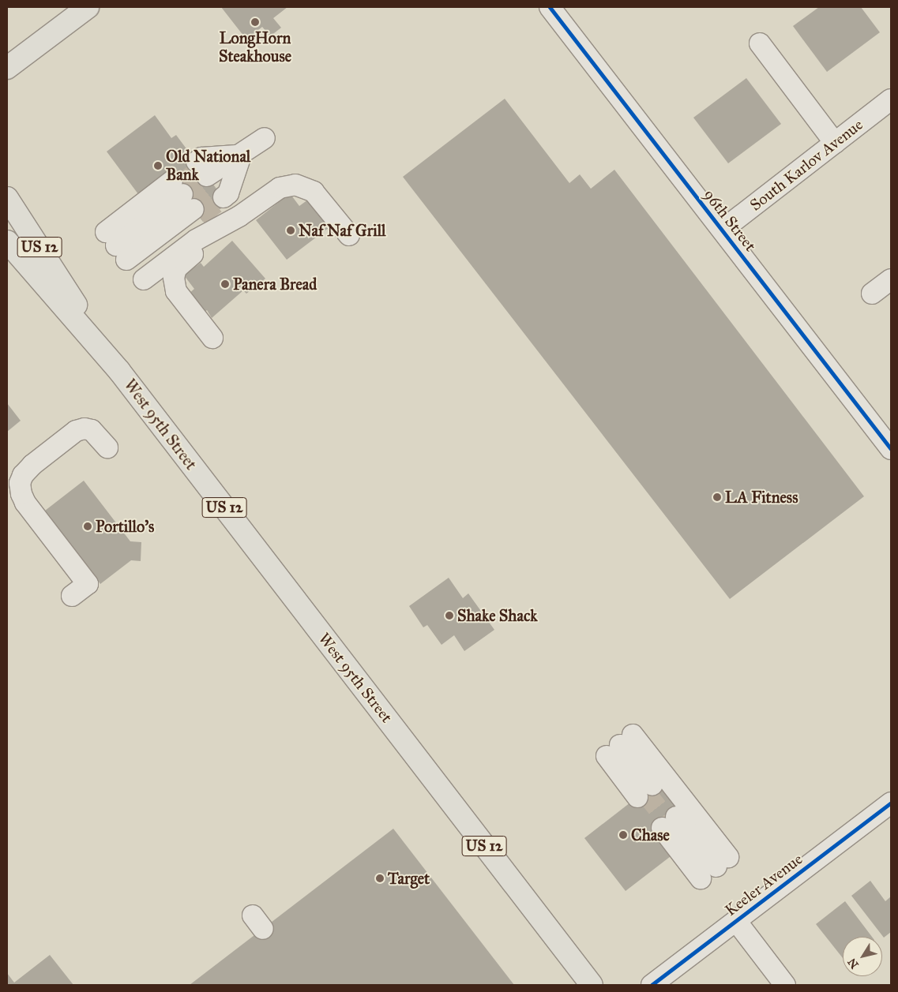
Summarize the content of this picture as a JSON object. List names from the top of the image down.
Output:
{
  "streets": {
    "main road": ["US 12", "West 95th Street"],
    "street": ["South Karlov Avenue", "96th Street", "Keeler Avenue"]
  },
  "crossings": [
    ["South Karlov Avenue", "96th Street"]
  ],
  "places": [
    "LongHorn Steakhouse",
    "Old National Bank",
    "Naf Naf Grill",
    "Panera Bread",
    "LA Fitness",
    "Portillo's",
    "Shake Shack",
    "Chase",
    "Target"
  ],
  "north": "bottom left"
}
